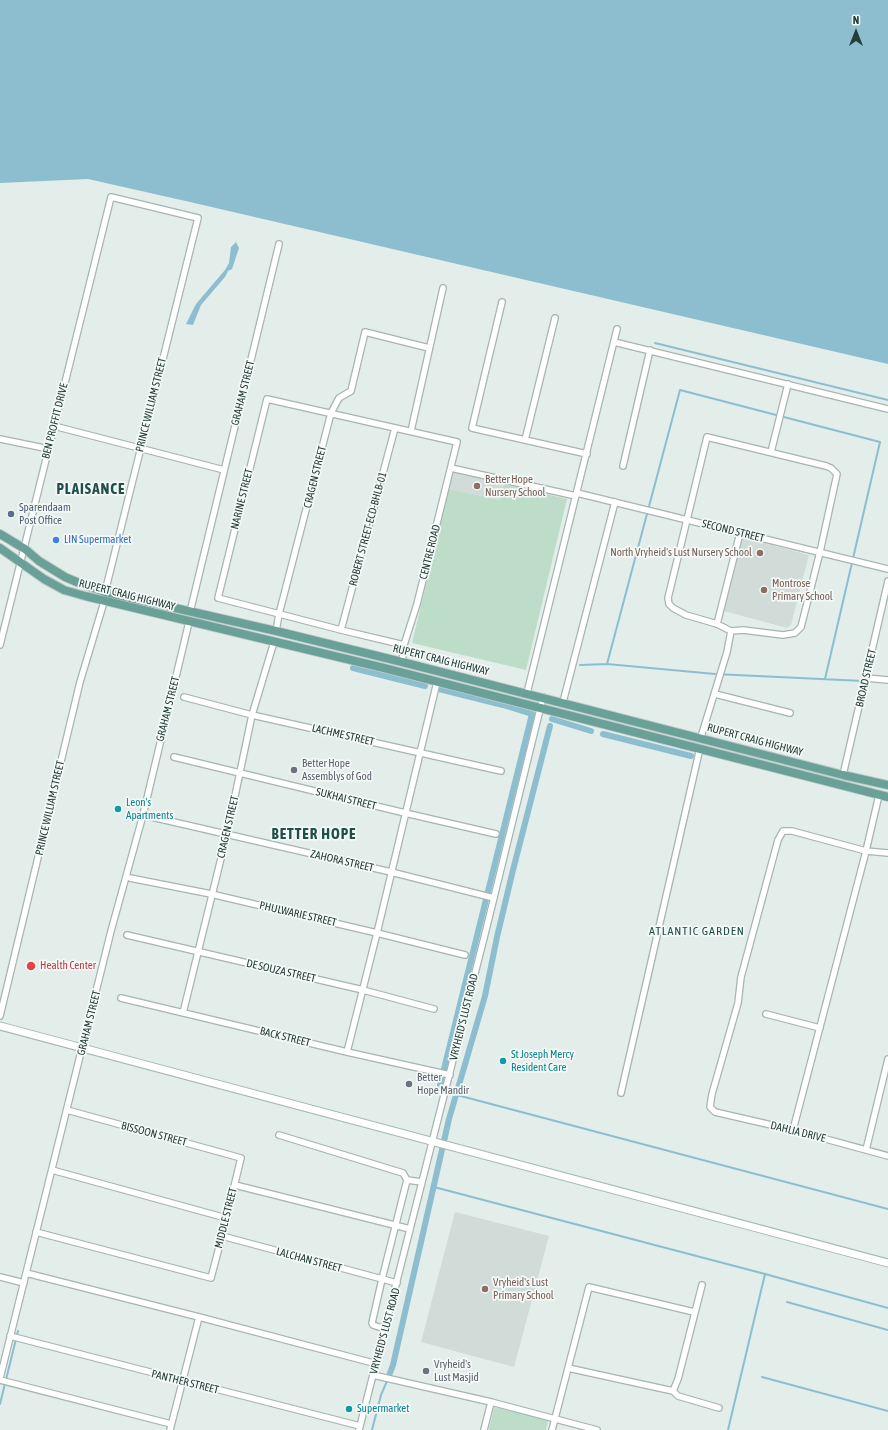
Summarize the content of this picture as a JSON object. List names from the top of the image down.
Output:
{
  "streets": {
    "main road": ["RUPERT CRAIG HIGHWAY"],
    "street": [
      "GRAHAM STREET",
      "PRINCE WILLIAM STREET",
      "BEN PROFFIT DRIVE",
      "CRAGEN STREET",
      "NARINE STREET",
      "ROBERT STREET-ECD-BHLB-01",
      "SECOND STREET",
      "CENTRE ROAD",
      "BROAD STREET",
      "LACHME STREET",
      "SUKHAI STREET",
      "ZAHORA STREET",
      "PHULWARIE STREET",
      "DE SOUZA STREET",
      "VRYHEID'S LUST ROAD",
      "BACK STREET",
      "DAHLIA DRIVE",
      "BISSOON STREET",
      "MIDDLE STREET",
      "LALCHAN STREET",
      "PANTHER STREET"
    ]
  },
  "crossings": [
    ["GRAHAM STREET", "RUPERT CRAIG HIGHWAY"],
    ["GRAHAM STREET", "ZAHORA STREET"],
    ["GRAHAM STREET", "BISSOON STREET"],
    ["GRAHAM STREET", "MIDDLE STREET"],
    ["GRAHAM STREET", "PANTHER STREET"],
    ["PRINCE WILLIAM STREET", "BEN PROFFIT DRIVE"],
    ["PRINCE WILLIAM STREET", "RUPERT CRAIG HIGHWAY"],
    ["BEN PROFFIT DRIVE", "RUPERT CRAIG HIGHWAY"],
    ["CRAGEN STREET", "NARINE STREET"],
    ["CRAGEN STREET", "RUPERT CRAIG HIGHWAY"],
    ["CRAGEN STREET", "LACHME STREET"],
    ["CRAGEN STREET", "SUKHAI STREET"],
    ["CRAGEN STREET", "ZAHORA STREET"],
    ["CRAGEN STREET", "PHULWARIE STREET"],
    ["CRAGEN STREET", "DE SOUZA STREET"],
    ["CRAGEN STREET", "BACK STREET"],
    ["SECOND STREET", "CENTRE ROAD"],
    ["CENTRE ROAD", "RUPERT CRAIG HIGHWAY"],
    ["RUPERT CRAIG HIGHWAY", "BROAD STREET"],
    ["RUPERT CRAIG HIGHWAY", "VRYHEID'S LUST ROAD"],
    ["ZAHORA STREET", "VRYHEID'S LUST ROAD"],
    ["VRYHEID'S LUST ROAD", "BACK STREET"],
    ["VRYHEID'S LUST ROAD", "LALCHAN STREET"],
    ["VRYHEID'S LUST ROAD", "PANTHER STREET"],
    ["BISSOON STREET", "MIDDLE STREET"],
    ["MIDDLE STREET", "LALCHAN STREET"]
  ],
  "districts": ["PLAISANCE", "BETTER HOPE", "ATLANTIC GARDEN"],
  "places": [
    "Better Hope Nursery School",
    "Sparendaam Post Office",
    "LIN Supermarket",
    "North Vryheid's Lust Nursery School",
    "Montrose Primary School",
    "Better Hope Assemblys of God",
    "Leon's Apartments",
    "Health Center",
    "St Joseph Mercy Resident Care",
    "Better Hope Mandir",
    "Vryheid's Lust Primary School",
    "Vryheid's Lust Masjid",
    "Supermarket"
  ],
  "north": "top"
}
